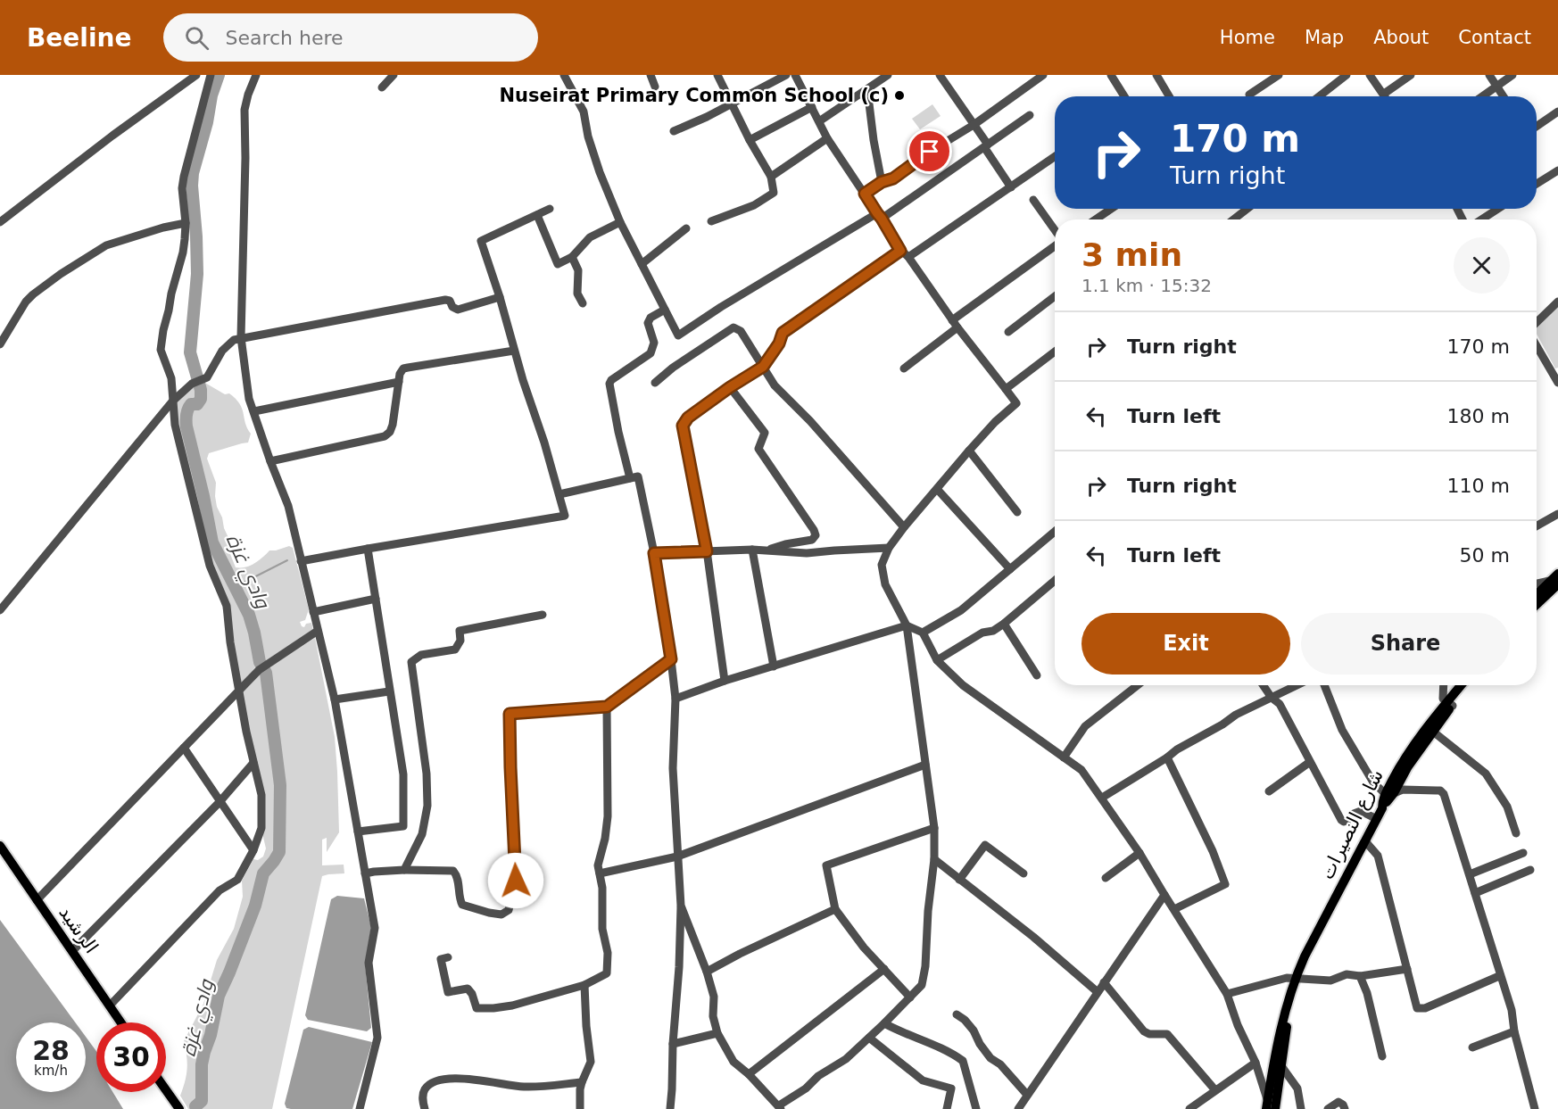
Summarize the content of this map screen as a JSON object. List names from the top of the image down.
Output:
{
  "streets": {
    "main road": ["شارع النصيرات", "الرشيد"]
  },
  "water": ["وادي غزة"],
  "places": ["Nuseirat Primary Common School (c)"],
  "page": {
    "header": "Beeline",
    "search": "Search here",
    "nav": [
      "Home",
      "Map",
      "About",
      "Contact"
    ],
    "turn": ["170 m", "Turn right"],
    "heading": ["3 min", "1.1 km · 15:32"],
    "list": [
      {
        "name": "Turn right",
        "value": "170 m"
      },
      {
        "name": "Turn left",
        "value": "180 m"
      },
      {
        "name": "Turn right",
        "value": "110 m"
      },
      {
        "name": "Turn left",
        "value": "50 m"
      }
    ],
    "buttons": ["Exit", "Share"],
    "speed": "28 km/h",
    "limit": "30"
  }
}
